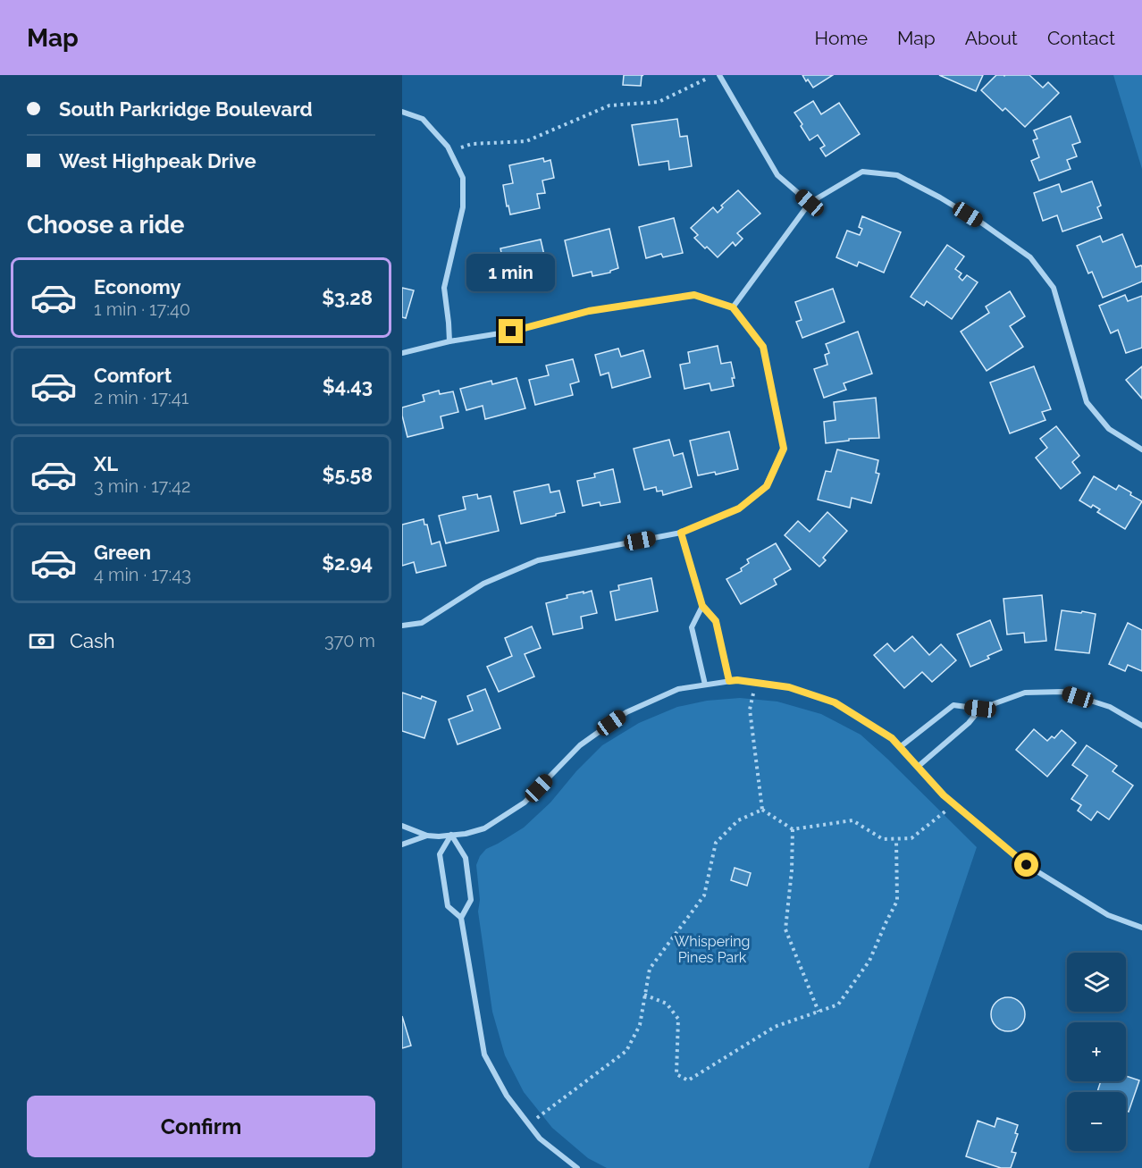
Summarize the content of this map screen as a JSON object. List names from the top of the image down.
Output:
{
  "parks": ["Whispering Pines Park"],
  "page": {
    "header": "Map",
    "nav": [
      "Home",
      "Map",
      "About",
      "Contact"
    ],
    "banner": ["South Parkridge Boulevard", "West Highpeak Drive"],
    "heading": "Choose a ride",
    "bubble": "1 min",
    "list": [
      {
        "name": "Economy",
        "note": "1 min · 17:40",
        "value": "$3.28"
      },
      {
        "name": "Comfort",
        "note": "2 min · 17:41",
        "value": "$4.43"
      },
      {
        "name": "XL",
        "note": "3 min · 17:42",
        "value": "$5.58"
      },
      {
        "name": "Green",
        "note": "4 min · 17:43",
        "value": "$2.94"
      }
    ],
    "pay": ["Cash", "370 m"],
    "map_buttons": ["+", "−"],
    "buttons": "Confirm"
  }
}
